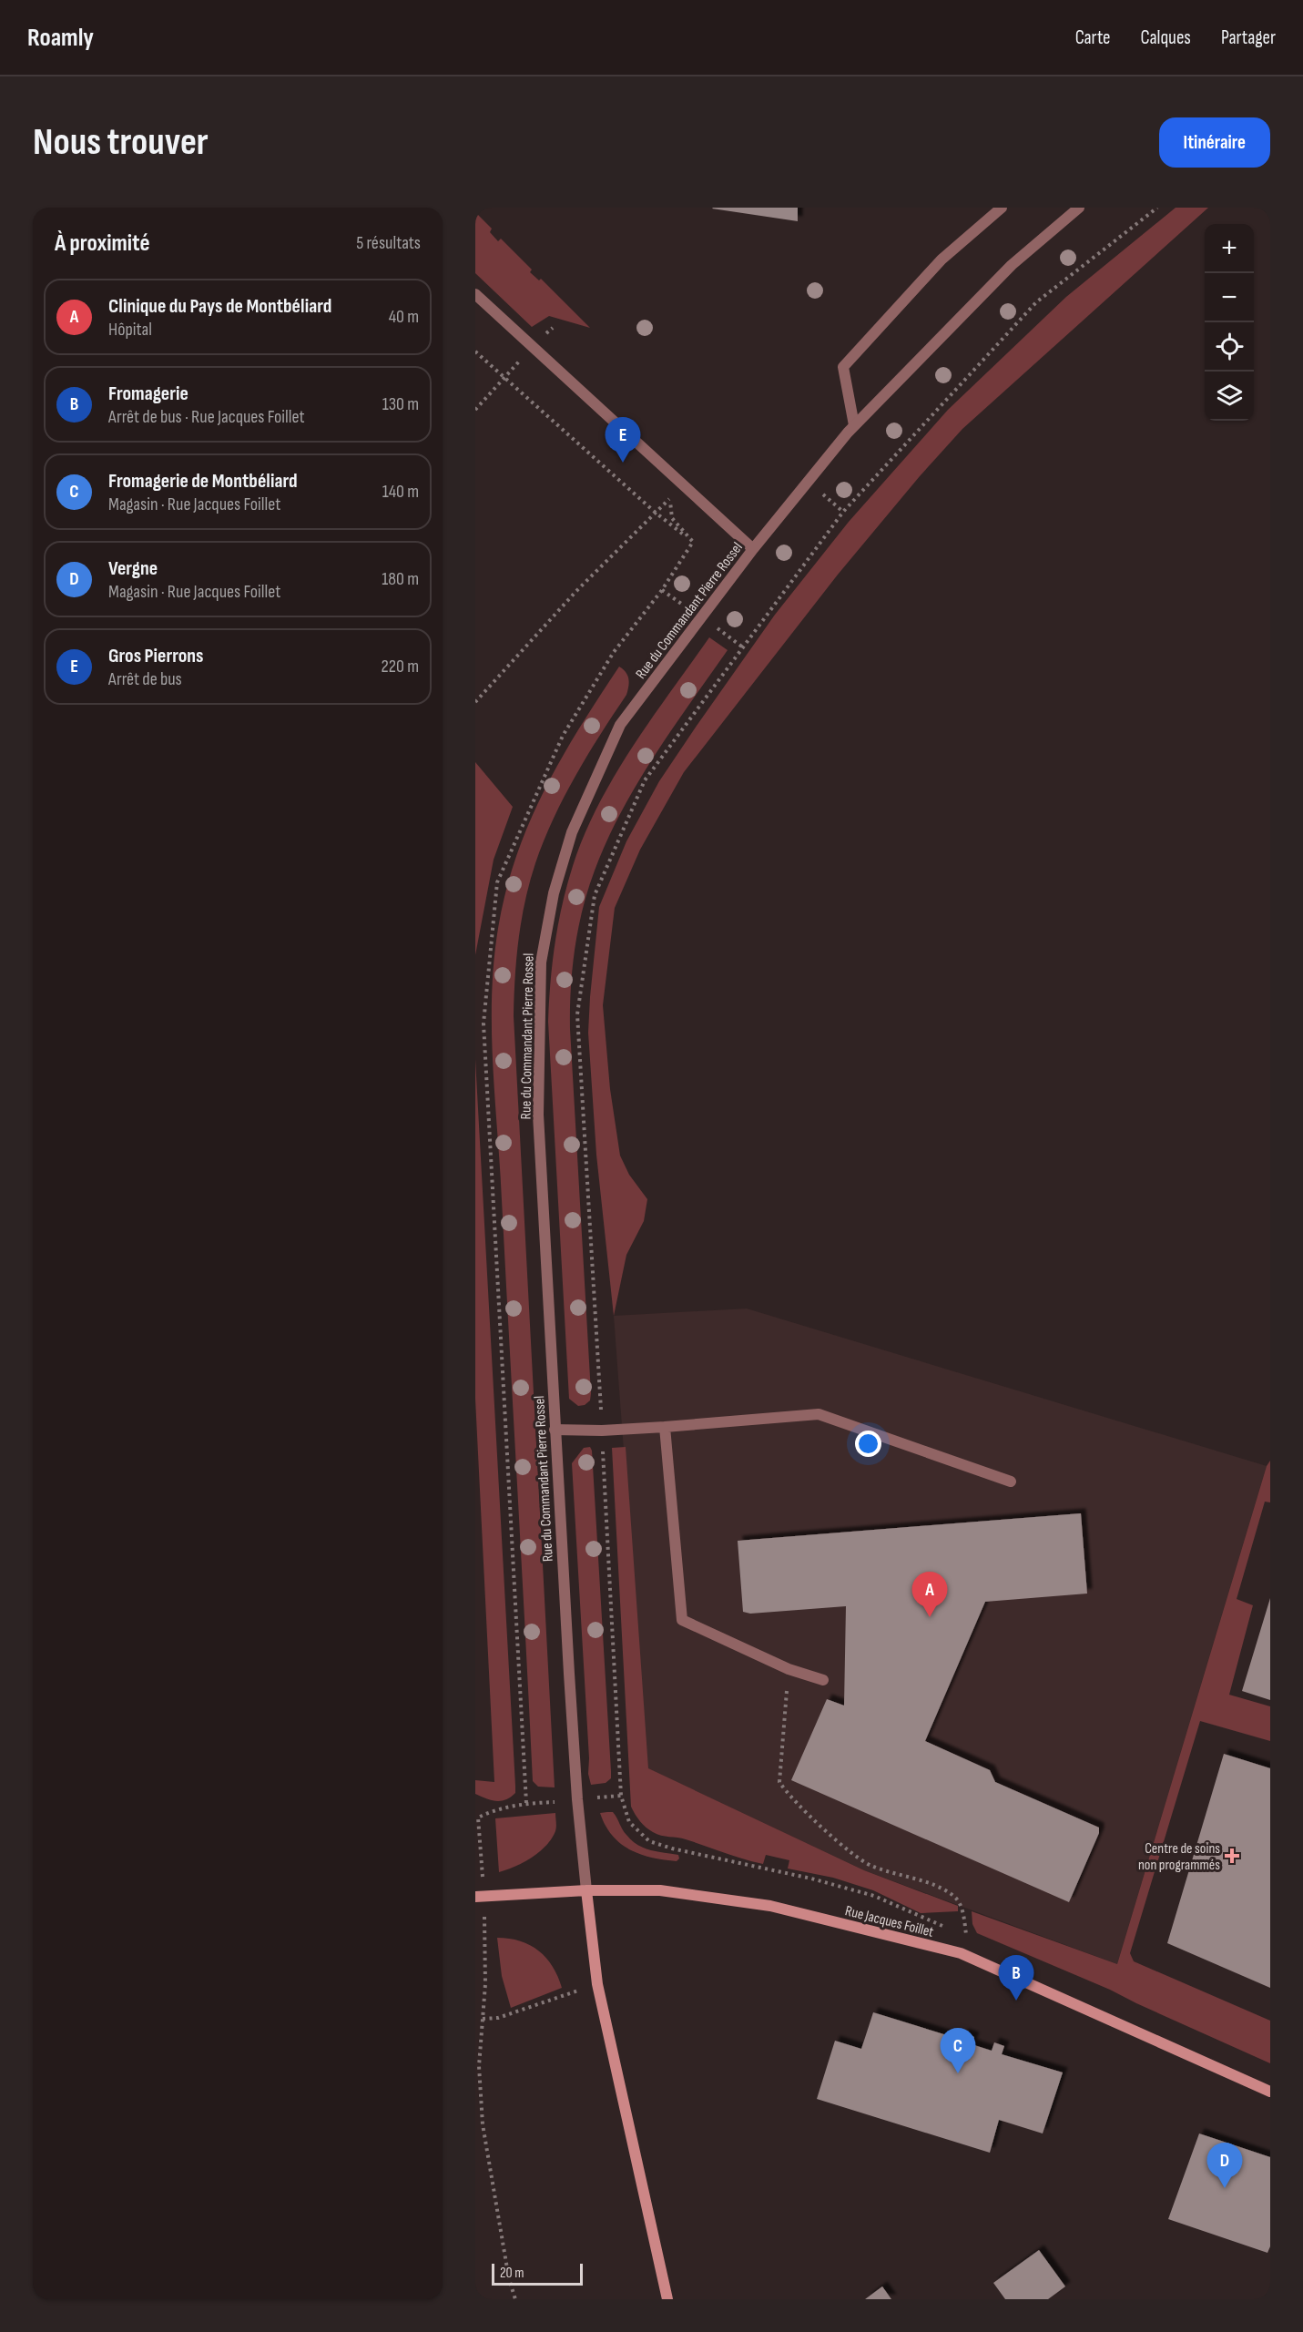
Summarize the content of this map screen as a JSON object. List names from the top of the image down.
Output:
{
  "streets": {
    "main road": ["Rue Jacques Foillet"],
    "street": ["Rue du Commandant Pierre Rossel"]
  },
  "crossings": [
    ["Rue du Commandant Pierre Rossel", "Rue Jacques Foillet"]
  ],
  "places": {
    "health": ["Centre de soins non programmés"]
  },
  "scale_bar": "20 m",
  "page": {
    "header": "Roamly",
    "nav": ["Carte", "Calques", "Partager"],
    "buttons": "Itinéraire",
    "title": "Nous trouver",
    "heading": ["À proximité", "5 résultats"],
    "map_buttons": ["+", "−"],
    "list": [
      {
        "mark": "A",
        "name": "Clinique du Pays de Montbéliard",
        "note": "Hôpital",
        "value": "40 m"
      },
      {
        "mark": "B",
        "name": "Fromagerie",
        "note": "Arrêt de bus · Rue Jacques Foillet",
        "value": "130 m"
      },
      {
        "mark": "C",
        "name": "Fromagerie de Montbéliard",
        "note": "Magasin · Rue Jacques Foillet",
        "value": "140 m"
      },
      {
        "mark": "D",
        "name": "Vergne",
        "note": "Magasin · Rue Jacques Foillet",
        "value": "180 m"
      },
      {
        "mark": "E",
        "name": "Gros Pierrons",
        "note": "Arrêt de bus",
        "value": "220 m"
      }
    ],
    "pins": [
      "E",
      "A",
      "B",
      "C",
      "D"
    ],
    "scale": "20 m"
  }
}
